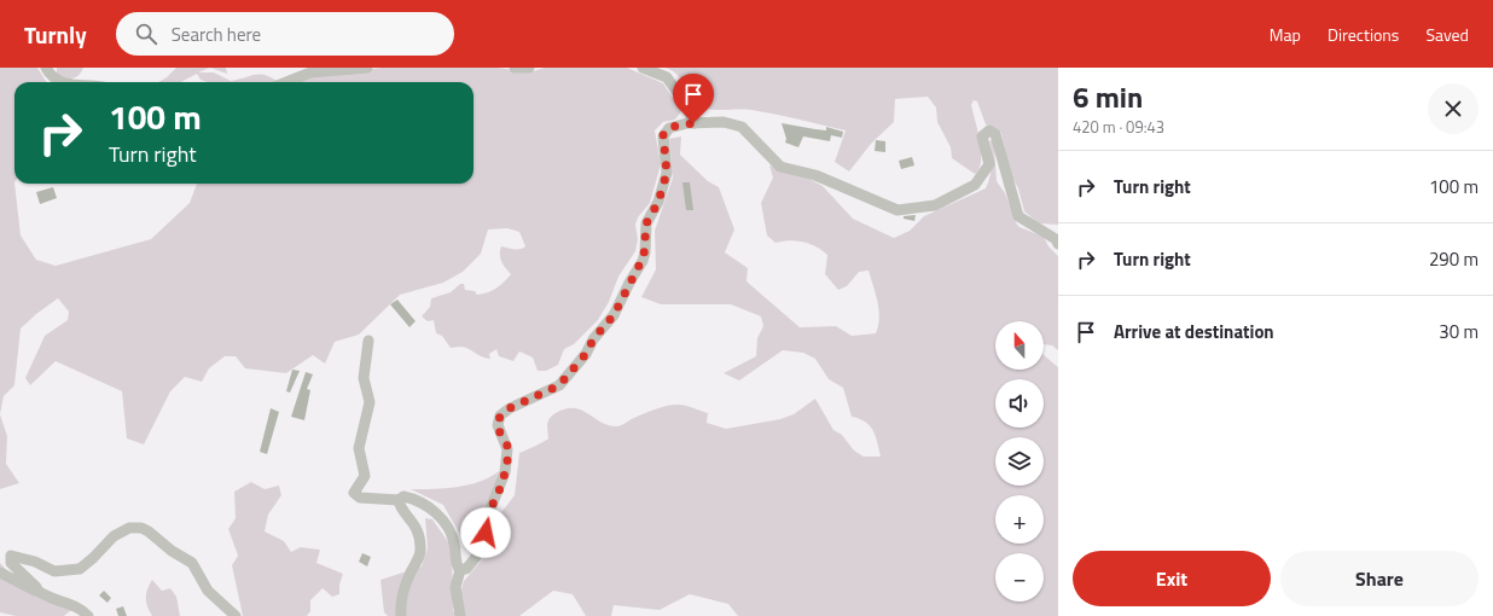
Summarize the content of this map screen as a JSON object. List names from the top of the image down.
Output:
{
  "north": "top",
  "page": {
    "header": "Turnly",
    "search": "Search here",
    "nav": ["Map", "Directions", "Saved"],
    "heading": ["6 min", "420 m · 09:43"],
    "turn": ["100 m", "Turn right"],
    "list": [
      {
        "name": "Turn right",
        "value": "100 m"
      },
      {
        "name": "Turn right",
        "value": "290 m"
      },
      {
        "name": "Arrive at destination",
        "value": "30 m"
      }
    ],
    "map_buttons": ["+", "−"],
    "buttons": ["Exit", "Share"]
  }
}
